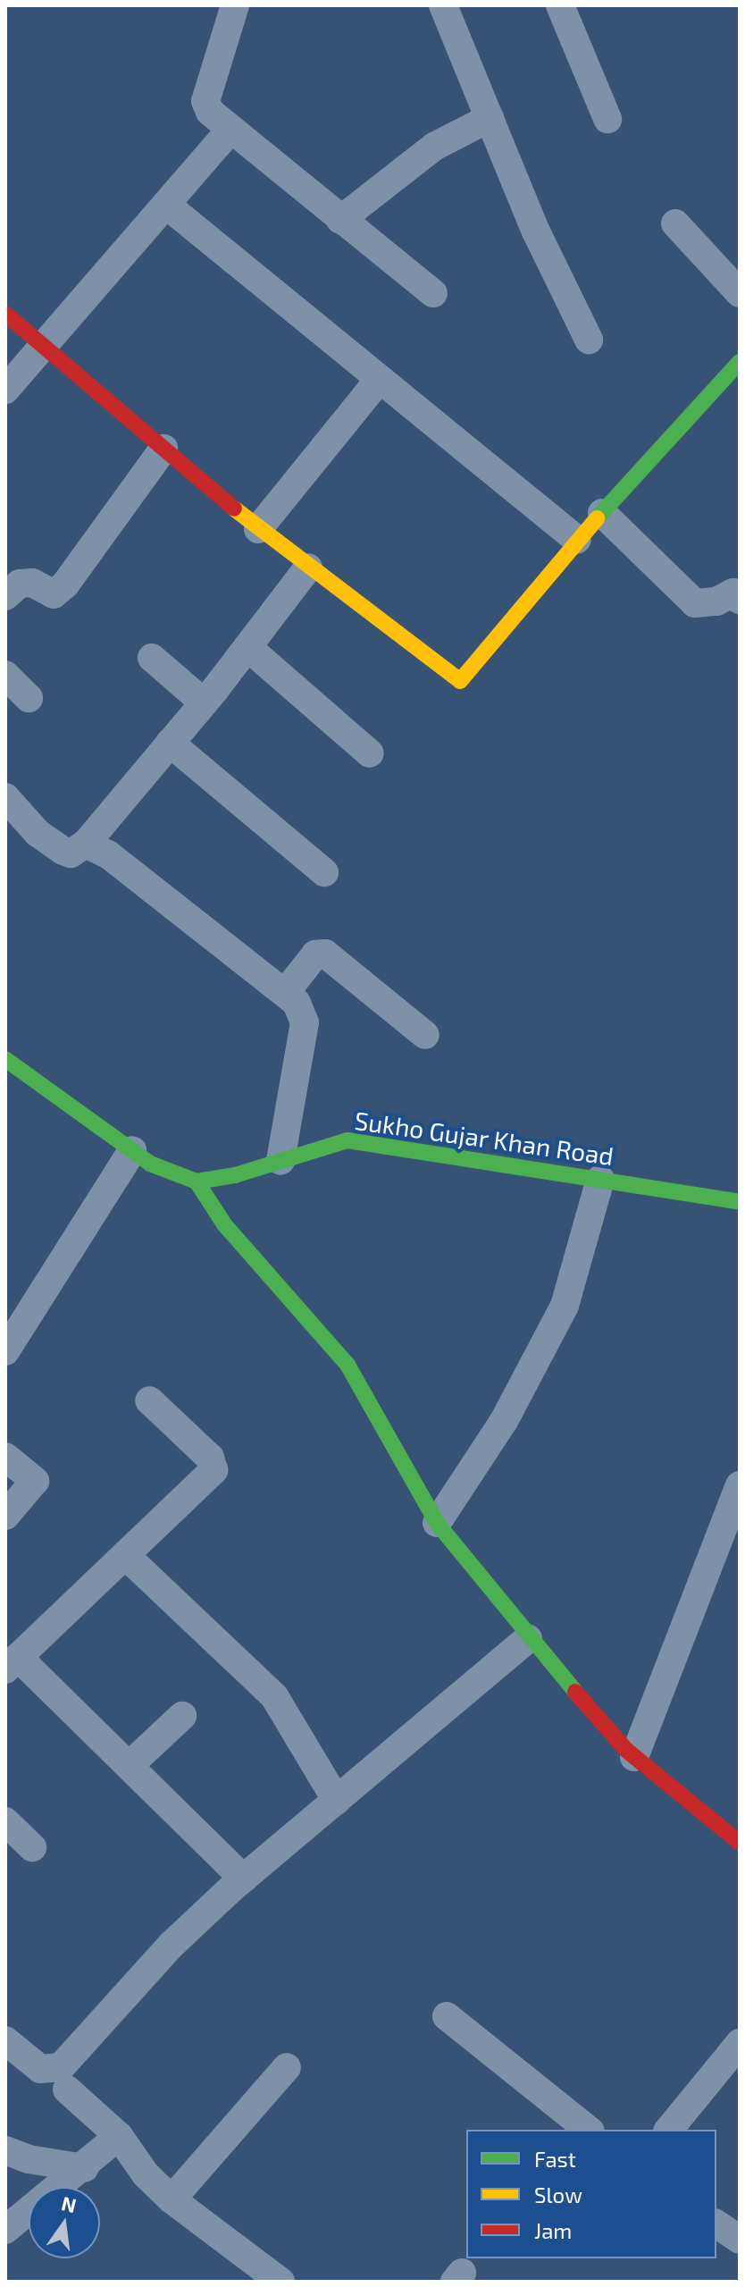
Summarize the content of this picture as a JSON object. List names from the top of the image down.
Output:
{
  "streets": {
    "street": ["Sukho Gujar Khan Road"]
  },
  "legend": ["Fast", "Slow", "Jam"],
  "north": "top"
}
